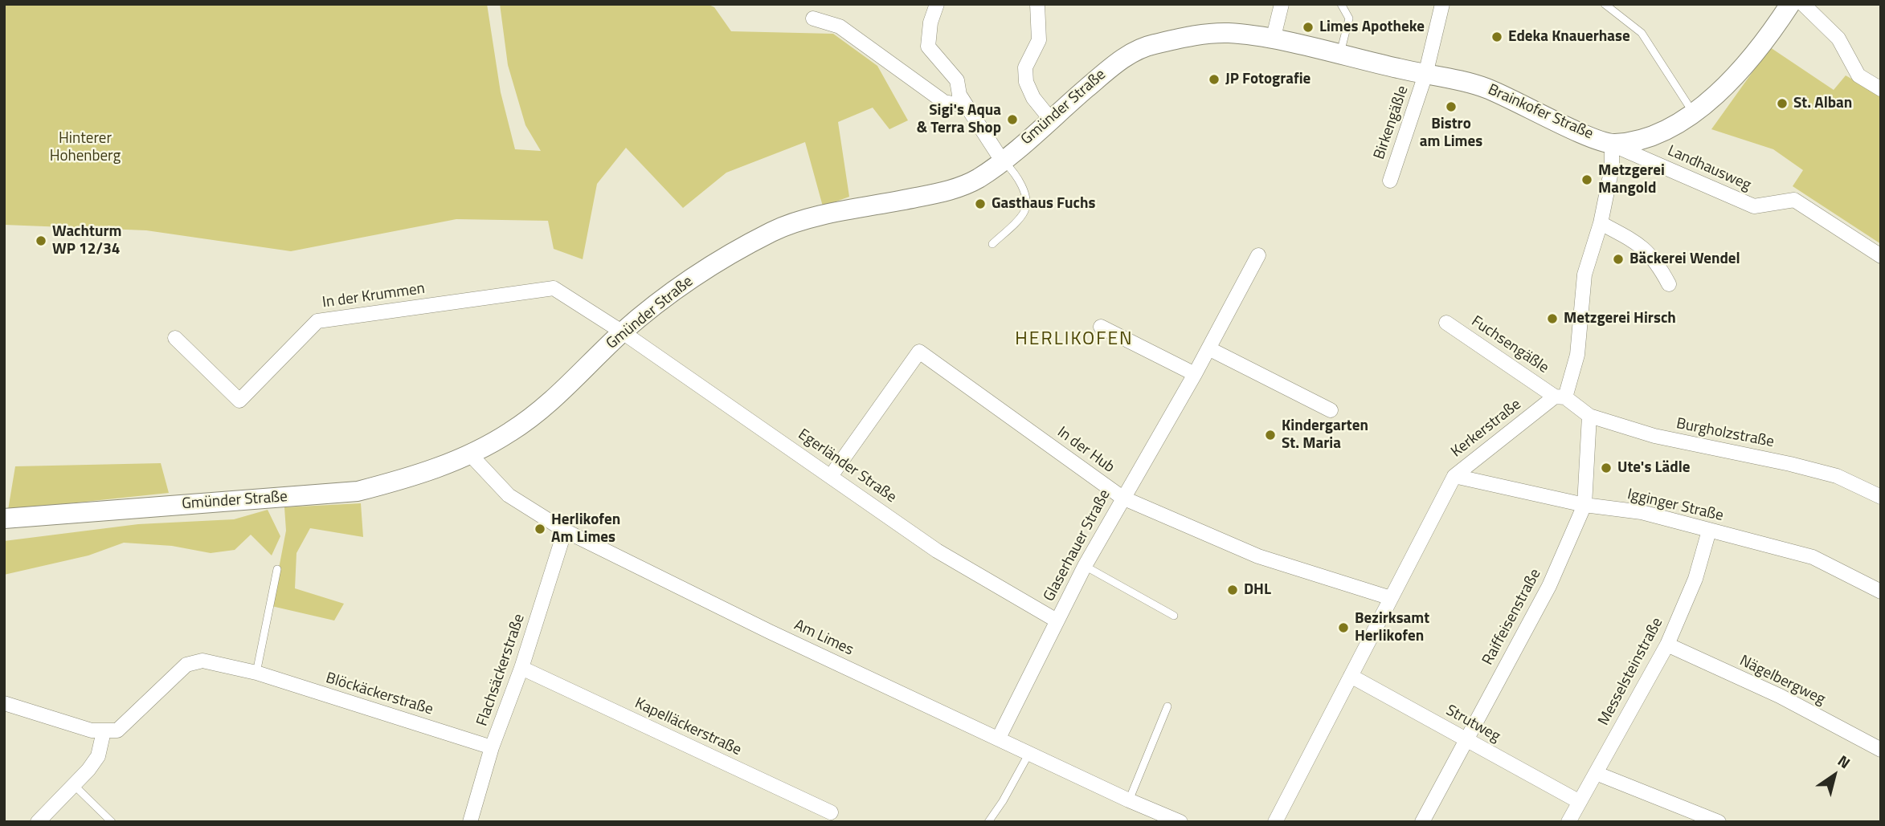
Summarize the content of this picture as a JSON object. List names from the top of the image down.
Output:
{
  "streets": {
    "main road": ["Gmünder Straße", "Brainkofer Straße"],
    "street": [
      "Birkengäßle",
      "Landhausweg",
      "In der Krummen",
      "Fuchsengäßle",
      "Kerkerstraße",
      "Burgholzstraße",
      "In der Hub",
      "Egerländer Straße",
      "Igginger Straße",
      "Glaserhauer Straße",
      "Raiffeisenstraße",
      "Am Limes",
      "Flachsäckerstraße",
      "Messelsteinstraße",
      "Nägelbergweg",
      "Blöckäckerstraße",
      "Strutweg",
      "Kapelläckerstraße"
    ]
  },
  "crossings": [
    ["Gmünder Straße", "Brainkofer Straße"],
    ["Gmünder Straße", "In der Krummen"],
    ["Gmünder Straße", "Egerländer Straße"],
    ["Gmünder Straße", "Am Limes"],
    ["Brainkofer Straße", "Birkengäßle"],
    ["Brainkofer Straße", "Landhausweg"],
    ["In der Krummen", "Egerländer Straße"],
    ["Fuchsengäßle", "Kerkerstraße"],
    ["Fuchsengäßle", "Burgholzstraße"],
    ["Kerkerstraße", "Burgholzstraße"],
    ["Kerkerstraße", "In der Hub"],
    ["Kerkerstraße", "Igginger Straße"],
    ["Kerkerstraße", "Strutweg"],
    ["Burgholzstraße", "Raiffeisenstraße"],
    ["In der Hub", "Egerländer Straße"],
    ["In der Hub", "Glaserhauer Straße"],
    ["Egerländer Straße", "Glaserhauer Straße"],
    ["Igginger Straße", "Raiffeisenstraße"],
    ["Igginger Straße", "Messelsteinstraße"],
    ["Glaserhauer Straße", "Am Limes"],
    ["Raiffeisenstraße", "Strutweg"],
    ["Am Limes", "Flachsäckerstraße"],
    ["Flachsäckerstraße", "Blöckäckerstraße"],
    ["Flachsäckerstraße", "Kapelläckerstraße"],
    ["Messelsteinstraße", "Nägelbergweg"],
    ["Messelsteinstraße", "Strutweg"]
  ],
  "districts": ["HERLIKOFEN"],
  "parks": ["Hinterer Hohenberg"],
  "places": [
    "Limes Apotheke",
    "Edeka Knauerhase",
    "JP Fotografie",
    "St. Alban",
    "Bistro am Limes",
    "Sigi's Aqua & Terra Shop",
    "Metzgerei Mangold",
    "Gasthaus Fuchs",
    "Wachturm WP 12/34",
    "Bäckerei Wendel",
    "Metzgerei Hirsch",
    "Kindergarten St. Maria",
    "Ute's Lädle",
    "Herlikofen Am Limes",
    "DHL",
    "Bezirksamt Herlikofen"
  ],
  "north": "top right"
}
